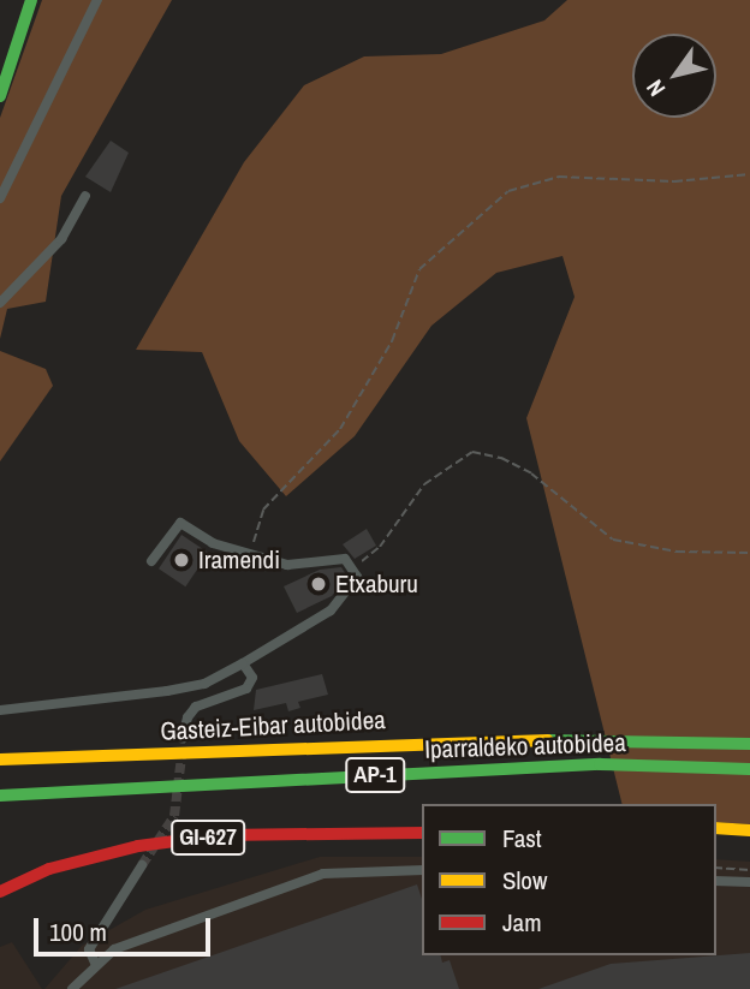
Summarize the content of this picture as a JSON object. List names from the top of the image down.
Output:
{
  "streets": {
    "main road": [
      "Gasteiz-Eibar autobidea",
      "Iparraldeko autobidea",
      "AP-1",
      "GI-627"
    ]
  },
  "places": ["Iramendi", "Etxaburu"],
  "legend": ["Fast", "Slow", "Jam"],
  "scale_bar": "100 m",
  "north": "bottom left"
}
